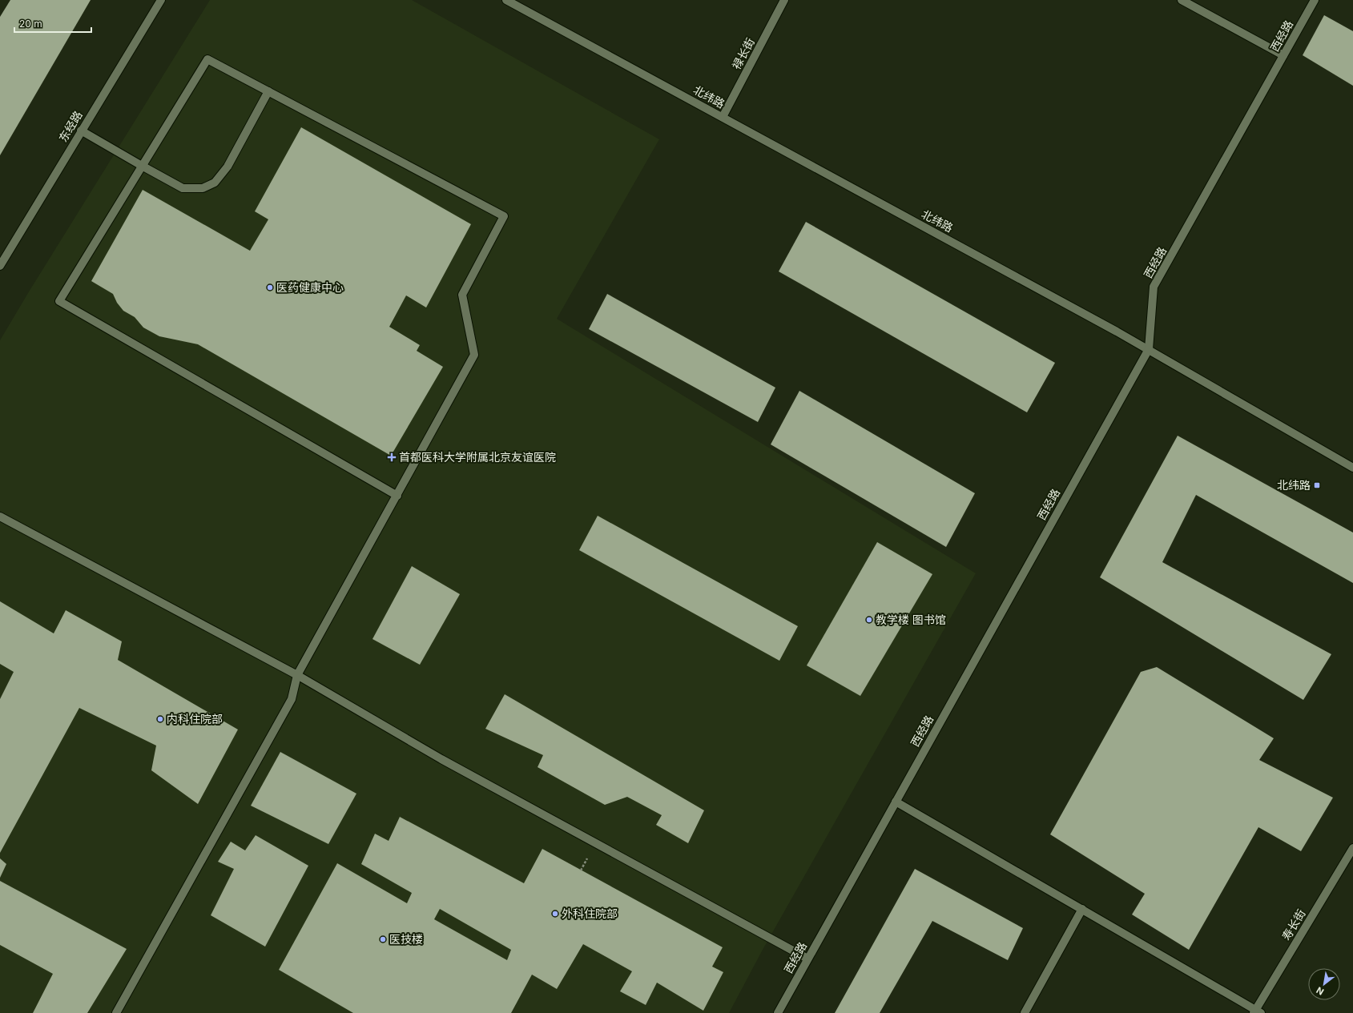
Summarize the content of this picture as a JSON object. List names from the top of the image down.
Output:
{
  "streets": {
    "street": [
      "西经路",
      "禄长街",
      "北纬路",
      "东经路",
      "寿长街"
    ]
  },
  "crossings": [
    ["西经路", "北纬路"],
    ["禄长街", "北纬路"]
  ],
  "places": {
    "other": [
      "医药健康中心",
      "教学楼 图书馆",
      "内科住院部",
      "外科住院部",
      "医技楼"
    ],
    "health": ["首都医科大学附属北京友谊医院"],
    "transit": ["北纬路"]
  },
  "scale_bar": "20 m",
  "north": "bottom left"
}
